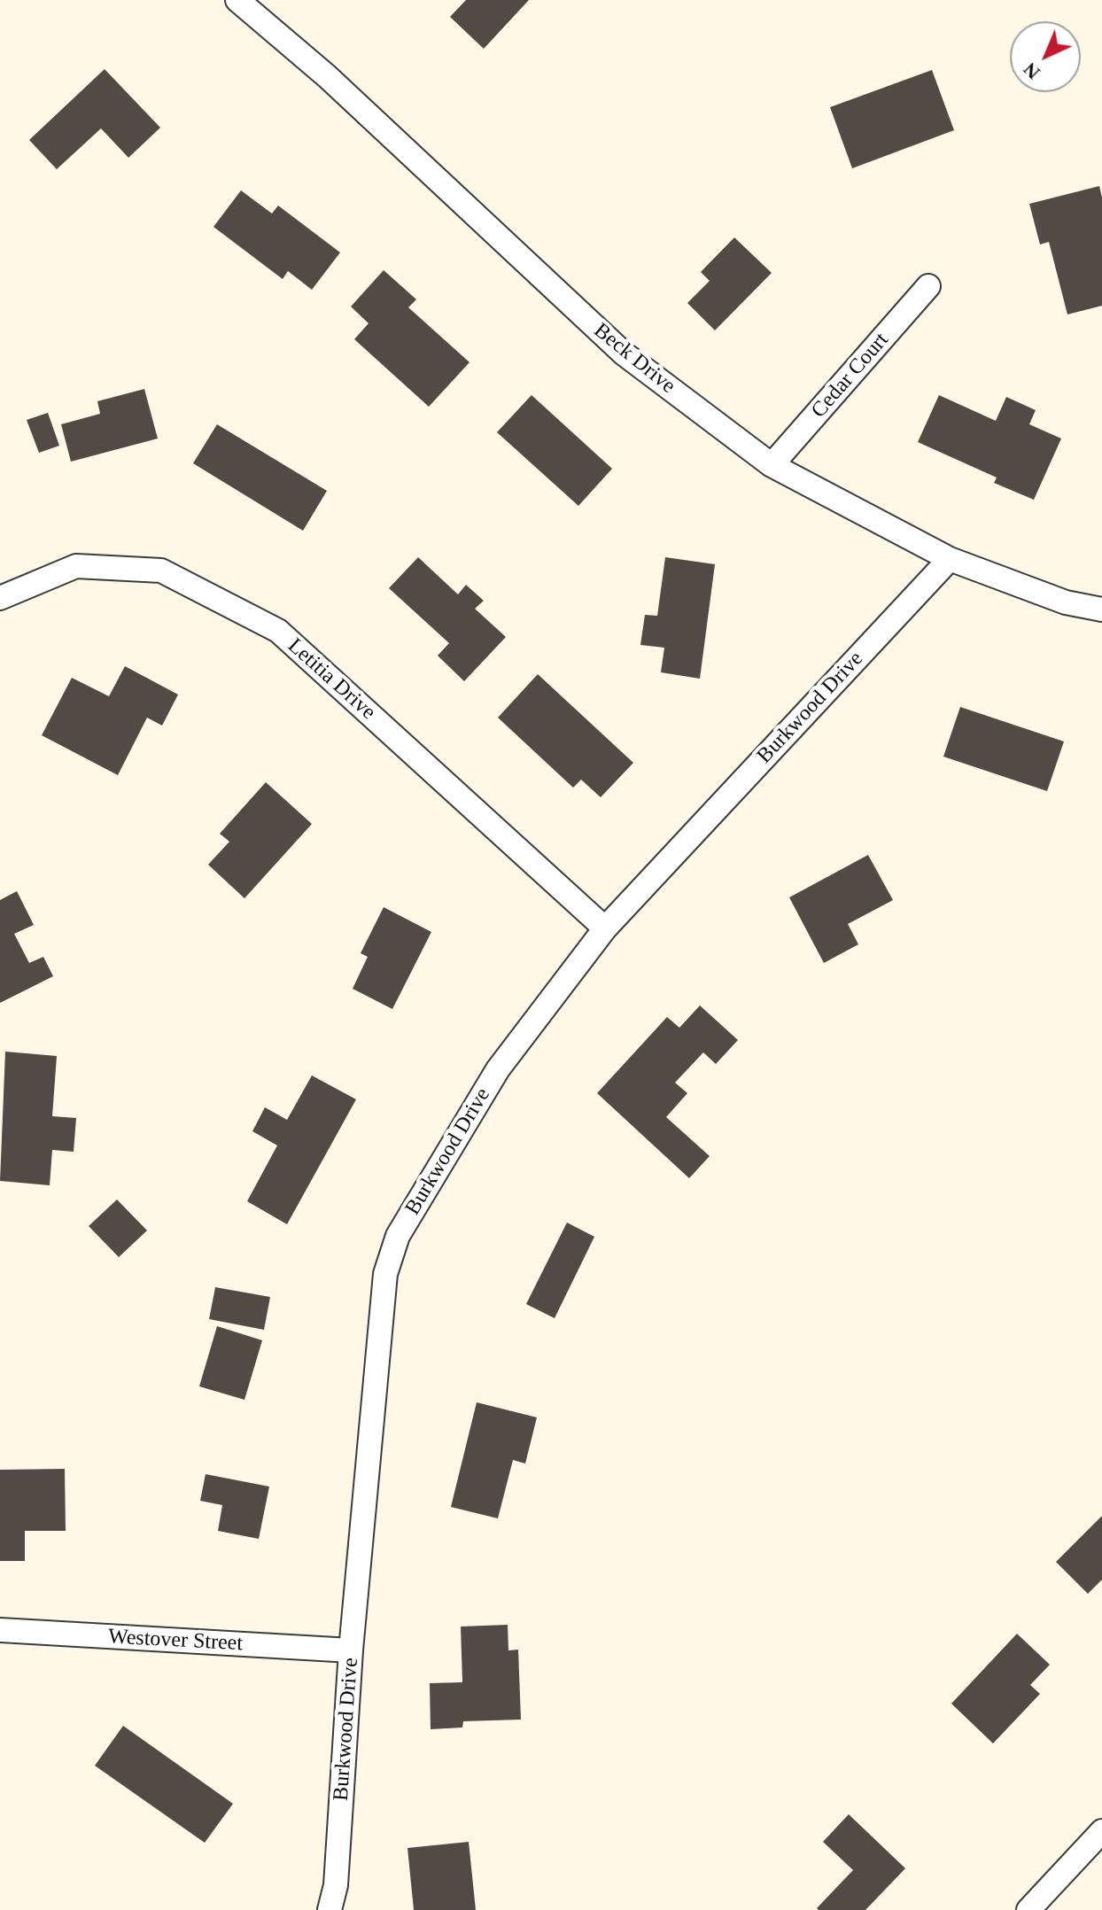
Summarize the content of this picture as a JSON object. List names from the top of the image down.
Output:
{
  "streets": {
    "street": [
      "Beck Drive",
      "Cedar Court",
      "Letitia Drive",
      "Burkwood Drive",
      "Westover Street"
    ]
  },
  "crossings": [
    ["Beck Drive", "Cedar Court"],
    ["Beck Drive", "Burkwood Drive"],
    ["Letitia Drive", "Burkwood Drive"],
    ["Burkwood Drive", "Westover Street"]
  ],
  "north": "bottom left"
}
